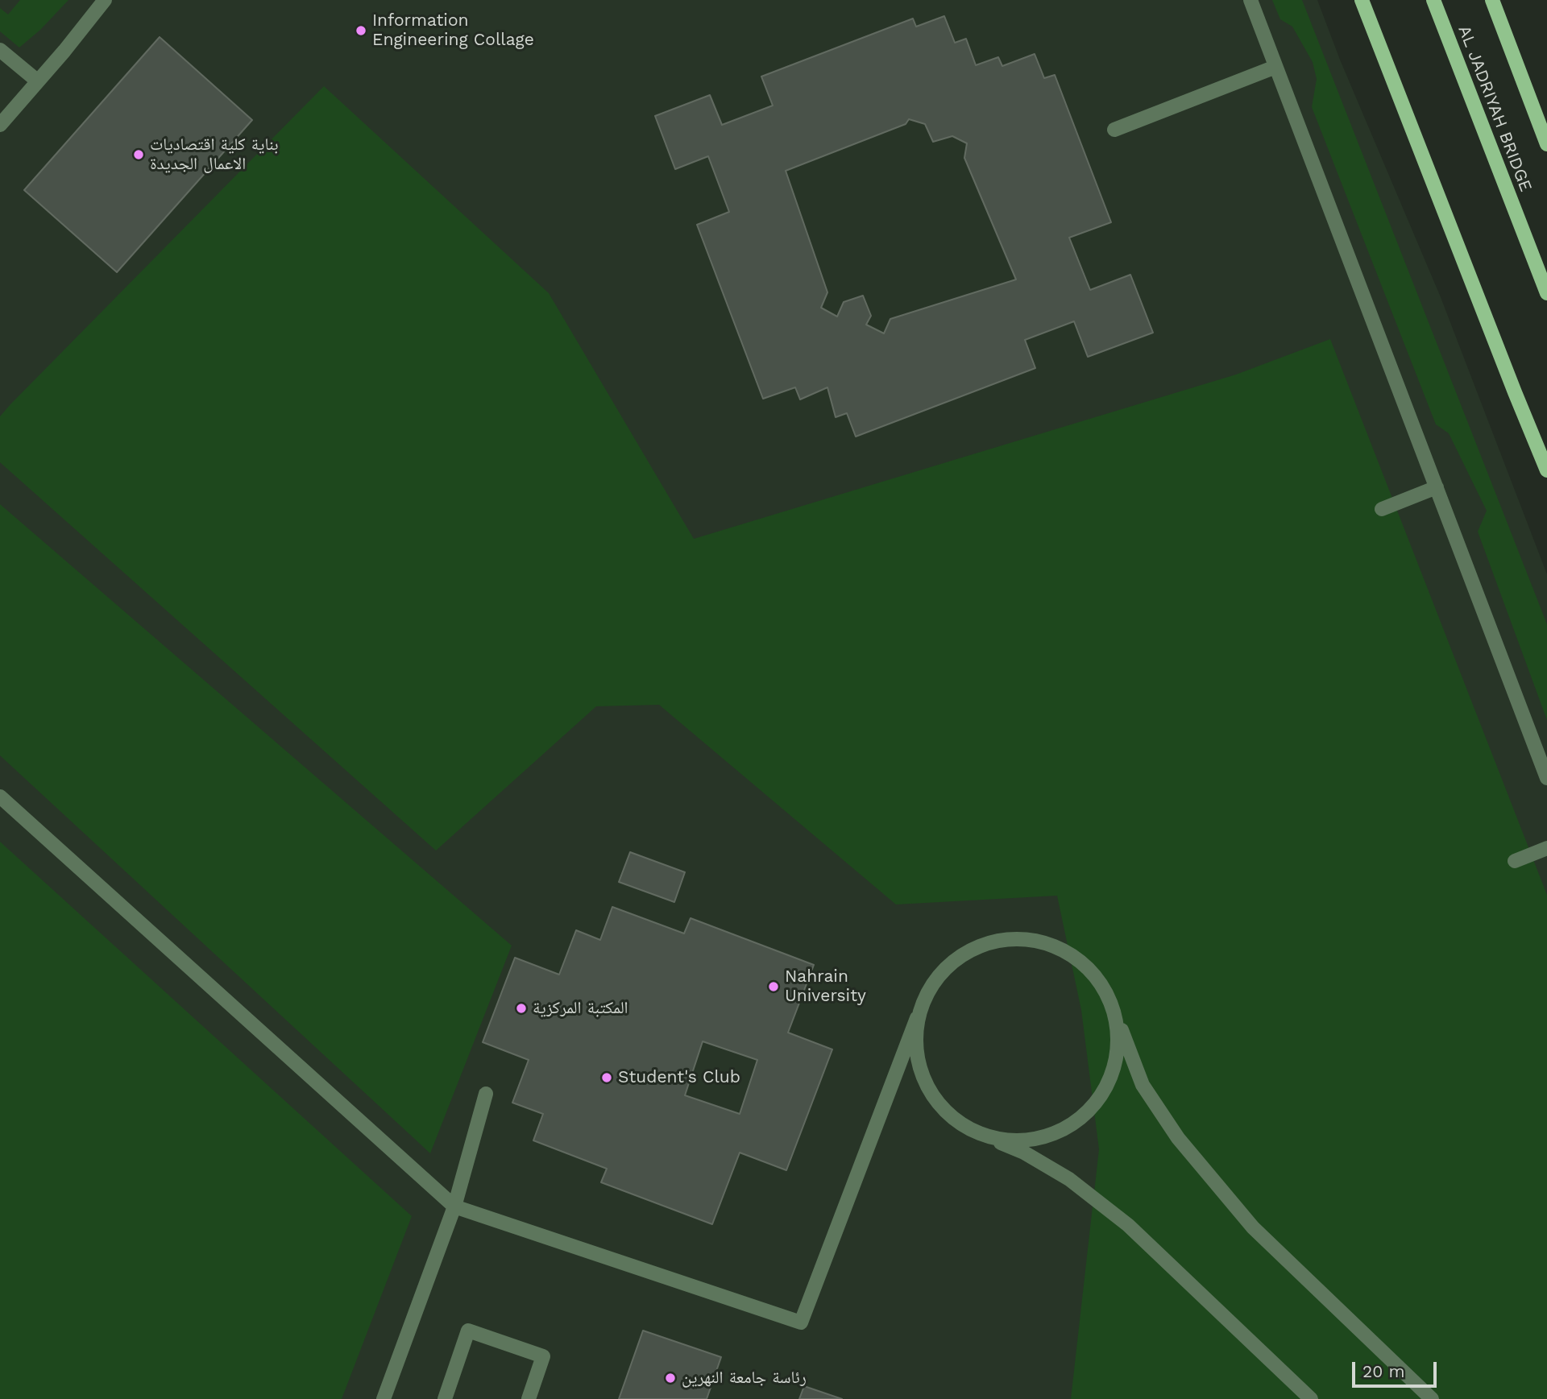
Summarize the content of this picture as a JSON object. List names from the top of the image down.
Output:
{
  "streets": {
    "main road": ["AL JADRIYAH BRIDGE"]
  },
  "places": [
    "Information Engineering Collage",
    "بناية كلية اقتصاديات الاعمال الجديدة",
    "Nahrain University",
    "المكتبة المركزية",
    "Student's Club",
    "رئاسة جامعة النهرين"
  ],
  "scale_bar": "20 m"
}
